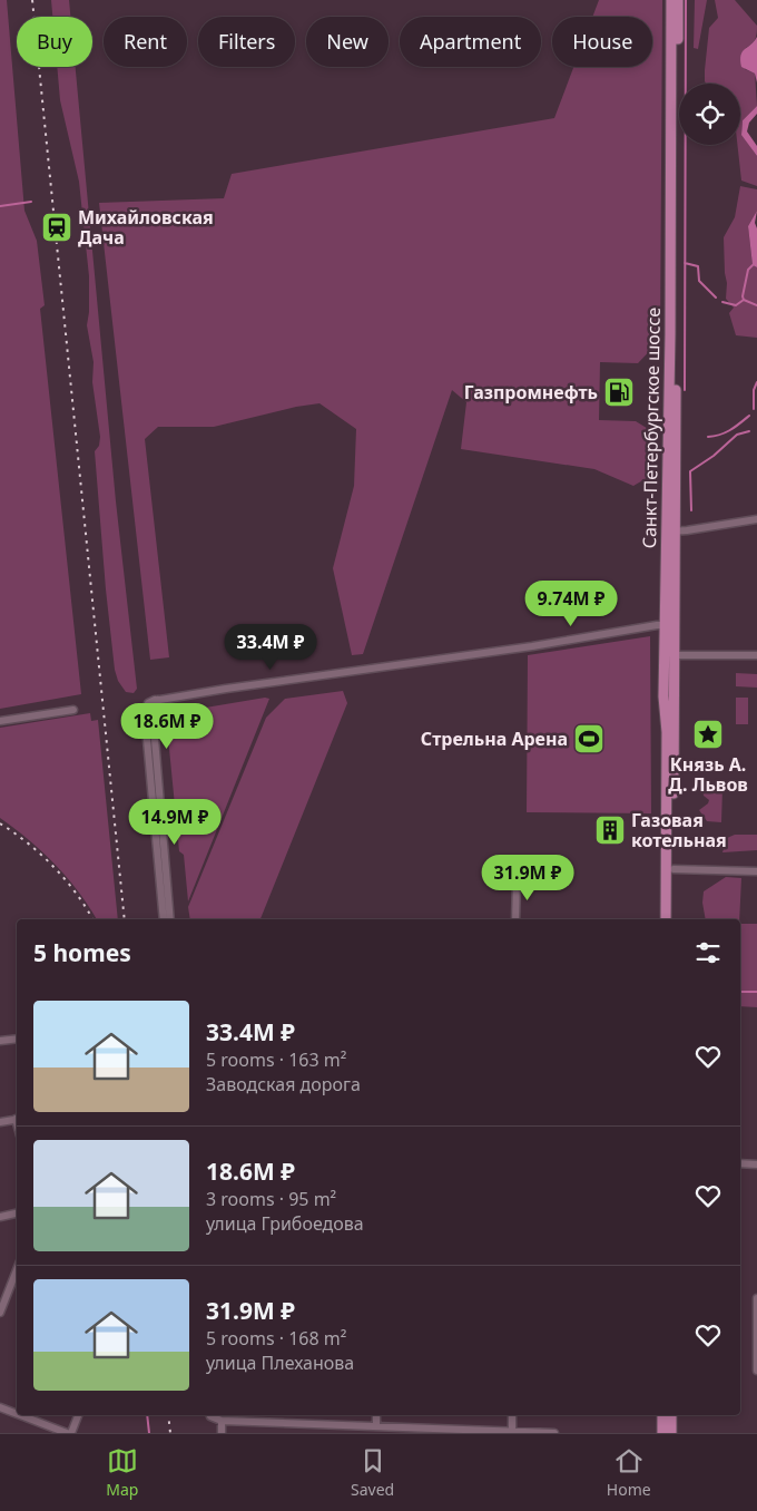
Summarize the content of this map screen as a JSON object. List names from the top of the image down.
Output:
{
  "streets": {
    "main road": ["Санкт-Петербургское шоссе"]
  },
  "places": {
    "station": ["Михайловская Дача"],
    "fuel station": ["Газпромнефть"],
    "place": ["Князь А. Д. Львов"],
    "sports": ["Стрельна Арена"],
    "building": ["Газовая котельная"]
  },
  "page": {
    "chip": [
      "Buy",
      "Rent",
      "Filters",
      "New",
      "Apartment",
      "House"
    ],
    "price": [
      "9.74M ₽",
      "33.4M ₽",
      "18.6M ₽",
      "14.9M ₽",
      "31.9M ₽"
    ],
    "heading": "5 homes",
    "list": [
      {
        "name": "33.4M ₽",
        "note": "5 rooms · 163 m² · Заводская дорога"
      },
      {
        "name": "18.6M ₽",
        "note": "3 rooms · 95 m² · улица Грибоедова"
      },
      {
        "name": "31.9M ₽",
        "note": "5 rooms · 168 m² · улица Плеханова"
      }
    ],
    "tabs": ["Map", "Saved", "Home"]
  }
}
